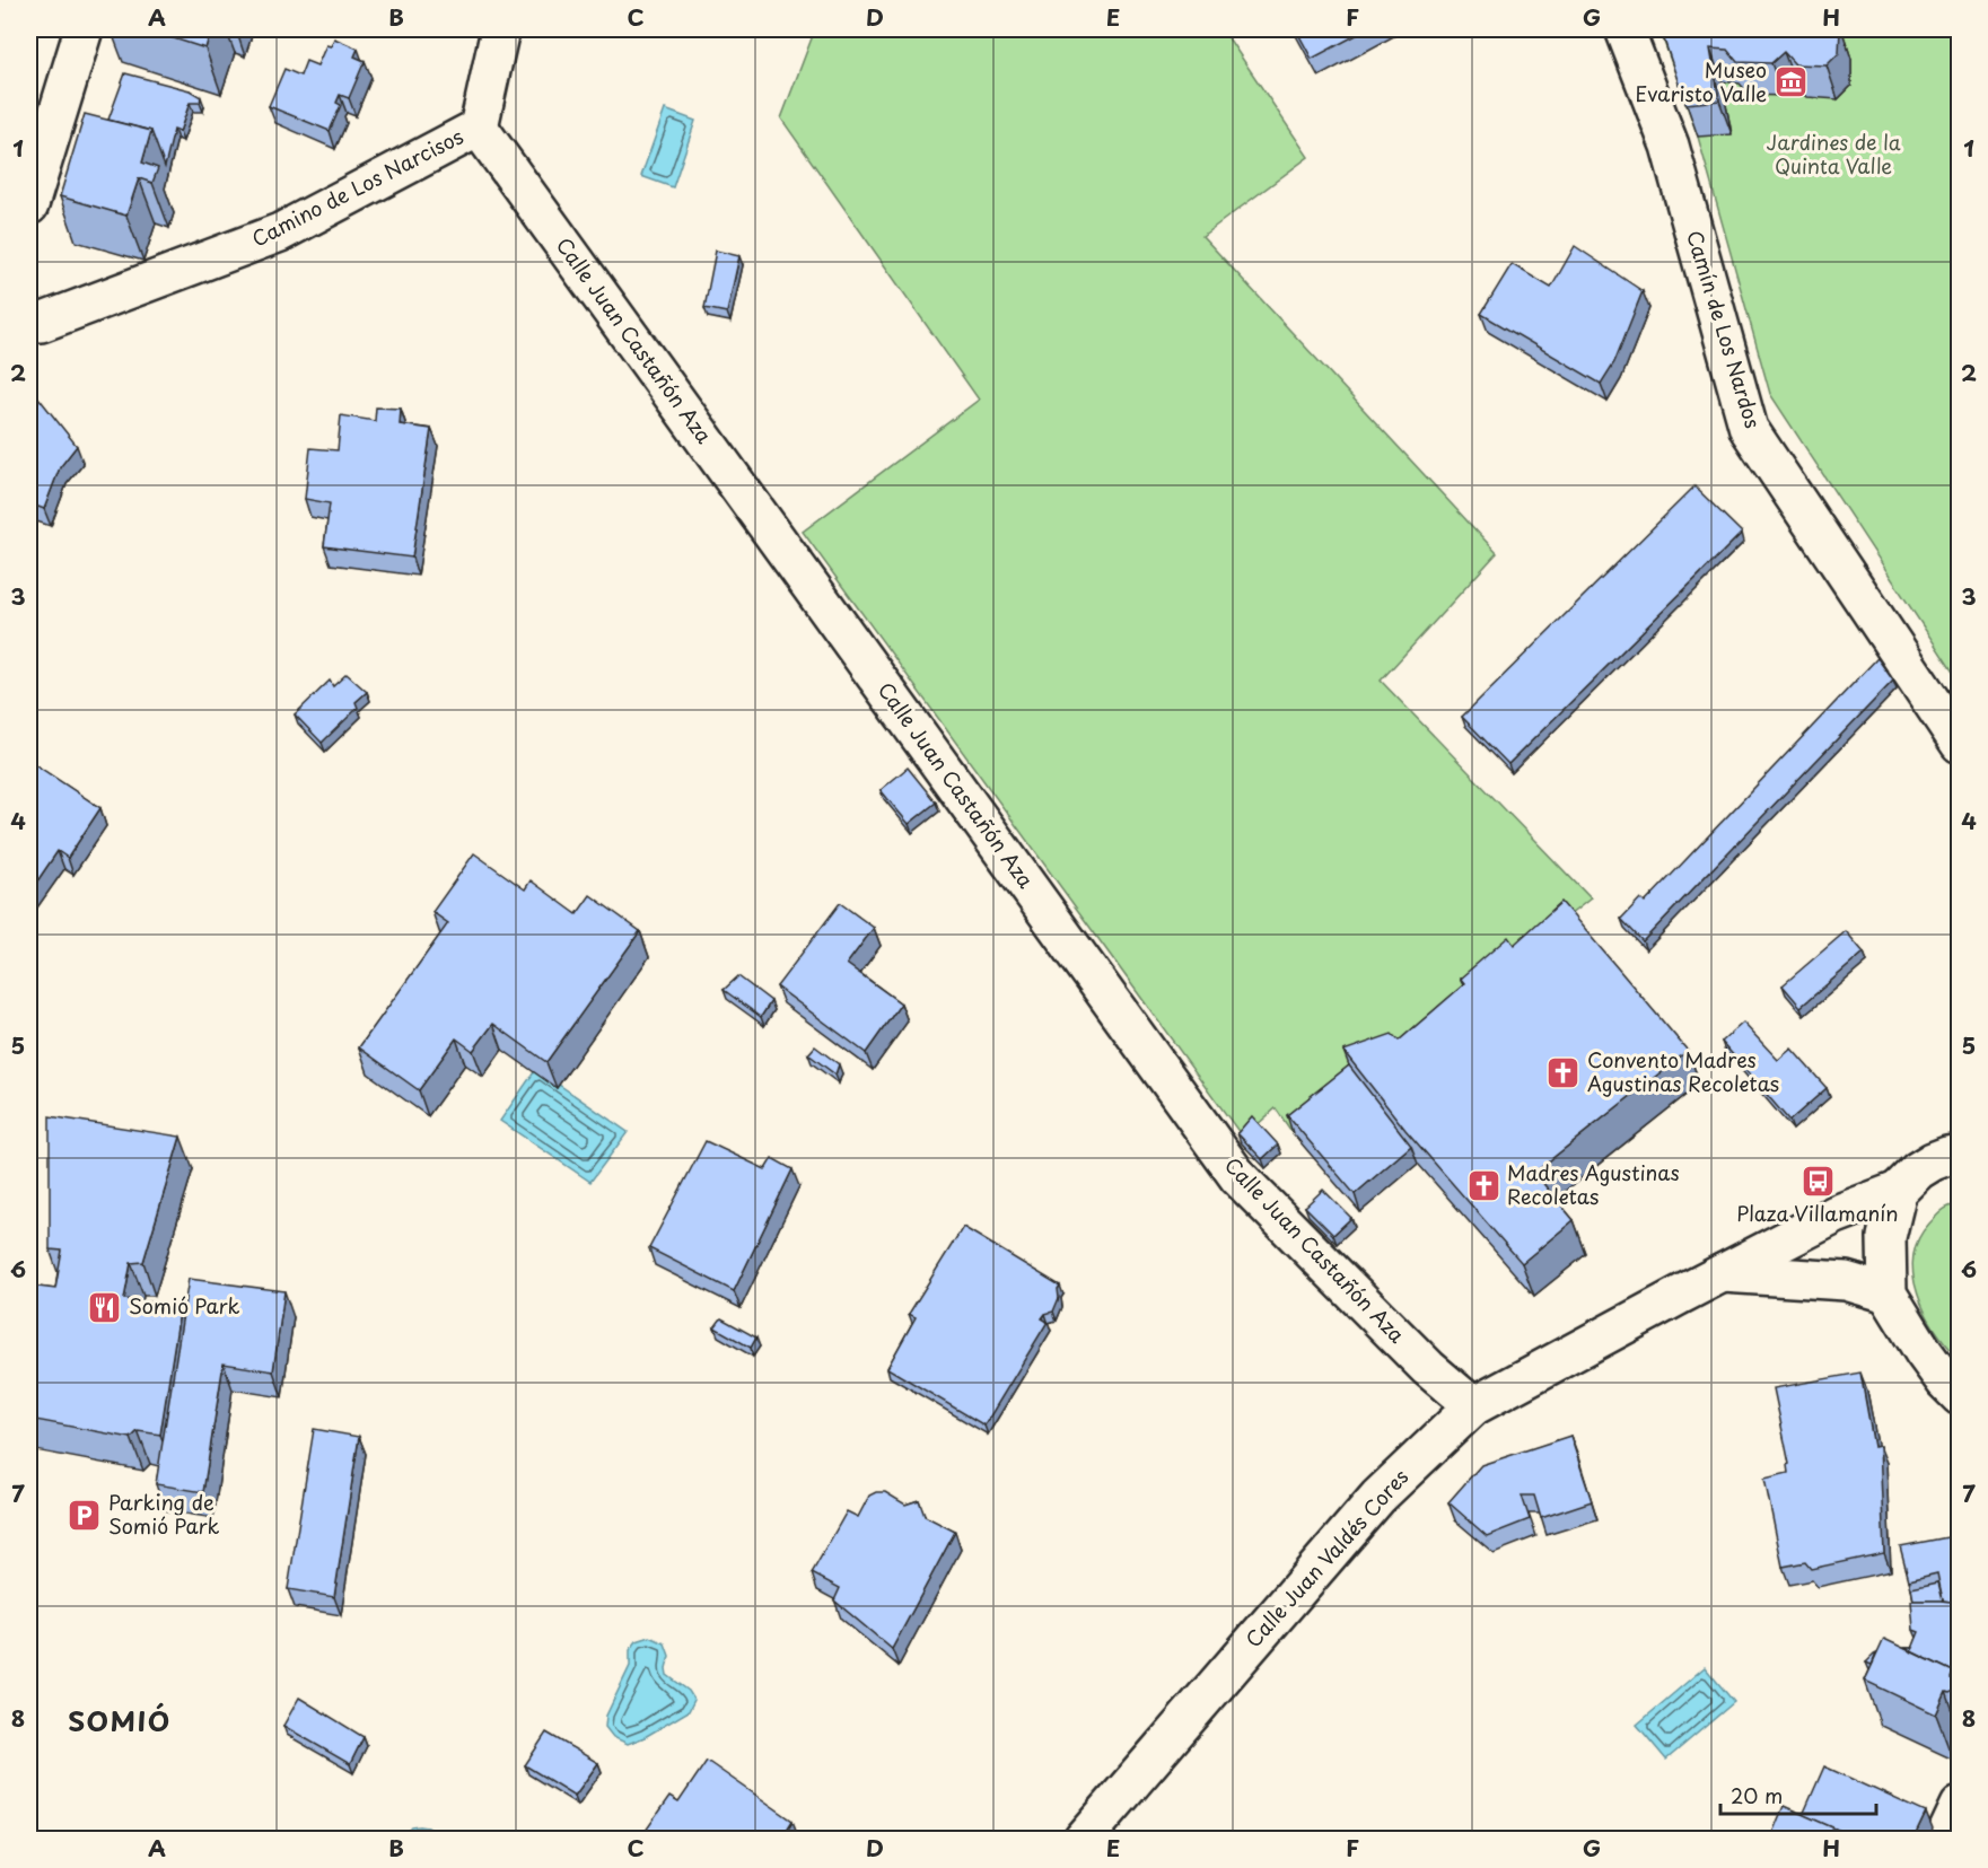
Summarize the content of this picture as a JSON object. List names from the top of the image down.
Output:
{
  "streets": {
    "street": [
      "Camino de Los Narcisos",
      "Camín de Los Nardos",
      "Calle Juan Castañón Aza",
      "Calle Juan Valdés Cores"
    ]
  },
  "crossings": [
    ["Camino de Los Narcisos", "Calle Juan Castañón Aza"],
    ["Calle Juan Castañón Aza", "Calle Juan Valdés Cores"]
  ],
  "districts": ["SOMIÓ"],
  "parks": ["Jardines de la Quinta Valle"],
  "places": {
    "museum": ["Museo Evaristo Valle"],
    "church": ["Convento Madres Agustinas Recoletas", "Madres Agustinas Recoletas"],
    "bus stop": ["Plaza Villamanín"],
    "restaurant": ["Somió Park"],
    "parking": ["Parking de Somió Park"]
  },
  "scale_bar": "20 m",
  "grid": {
    "columns": [
      "A",
      "B",
      "C",
      "D",
      "E",
      "F",
      "G",
      "H"
    ],
    "rows": [
      "1",
      "2",
      "3",
      "4",
      "5",
      "6",
      "7",
      "8"
    ]
  }
}
